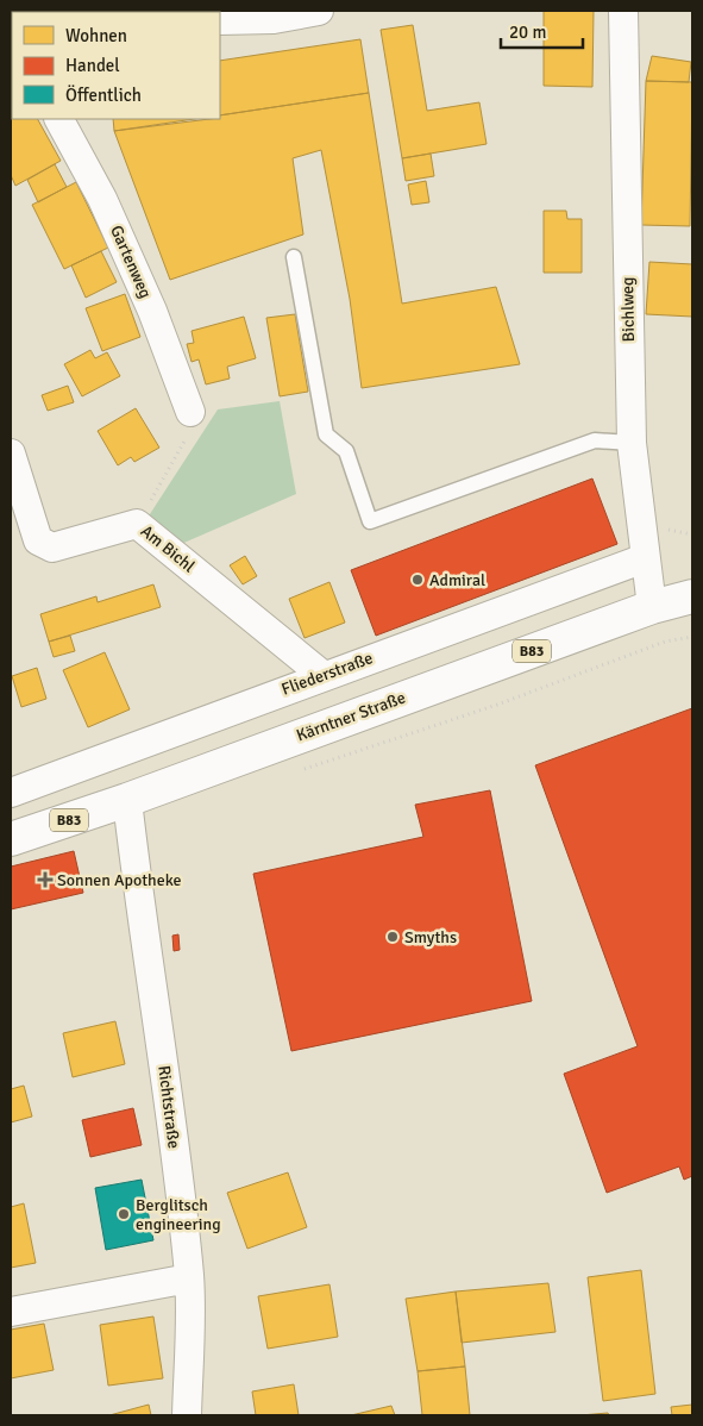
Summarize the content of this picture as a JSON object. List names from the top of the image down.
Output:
{
  "streets": {
    "main road": ["B83", "Kärntner Straße"],
    "street": [
      "Gartenweg",
      "Bichlweg",
      "Am Bichl",
      "Fliederstraße",
      "Richtstraße"
    ]
  },
  "crossings": [
    ["Bichlweg", "Fliederstraße"],
    ["Bichlweg", "Kärntner Straße"],
    ["Am Bichl", "Fliederstraße"],
    ["Kärntner Straße", "Richtstraße"]
  ],
  "places": {
    "other": ["Admiral", "Smyths", "Berglitsch engineering"],
    "health": ["Sonnen Apotheke"]
  },
  "legend": ["Wohnen", "Handel", "Öffentlich"],
  "scale_bar": "20 m"
}
